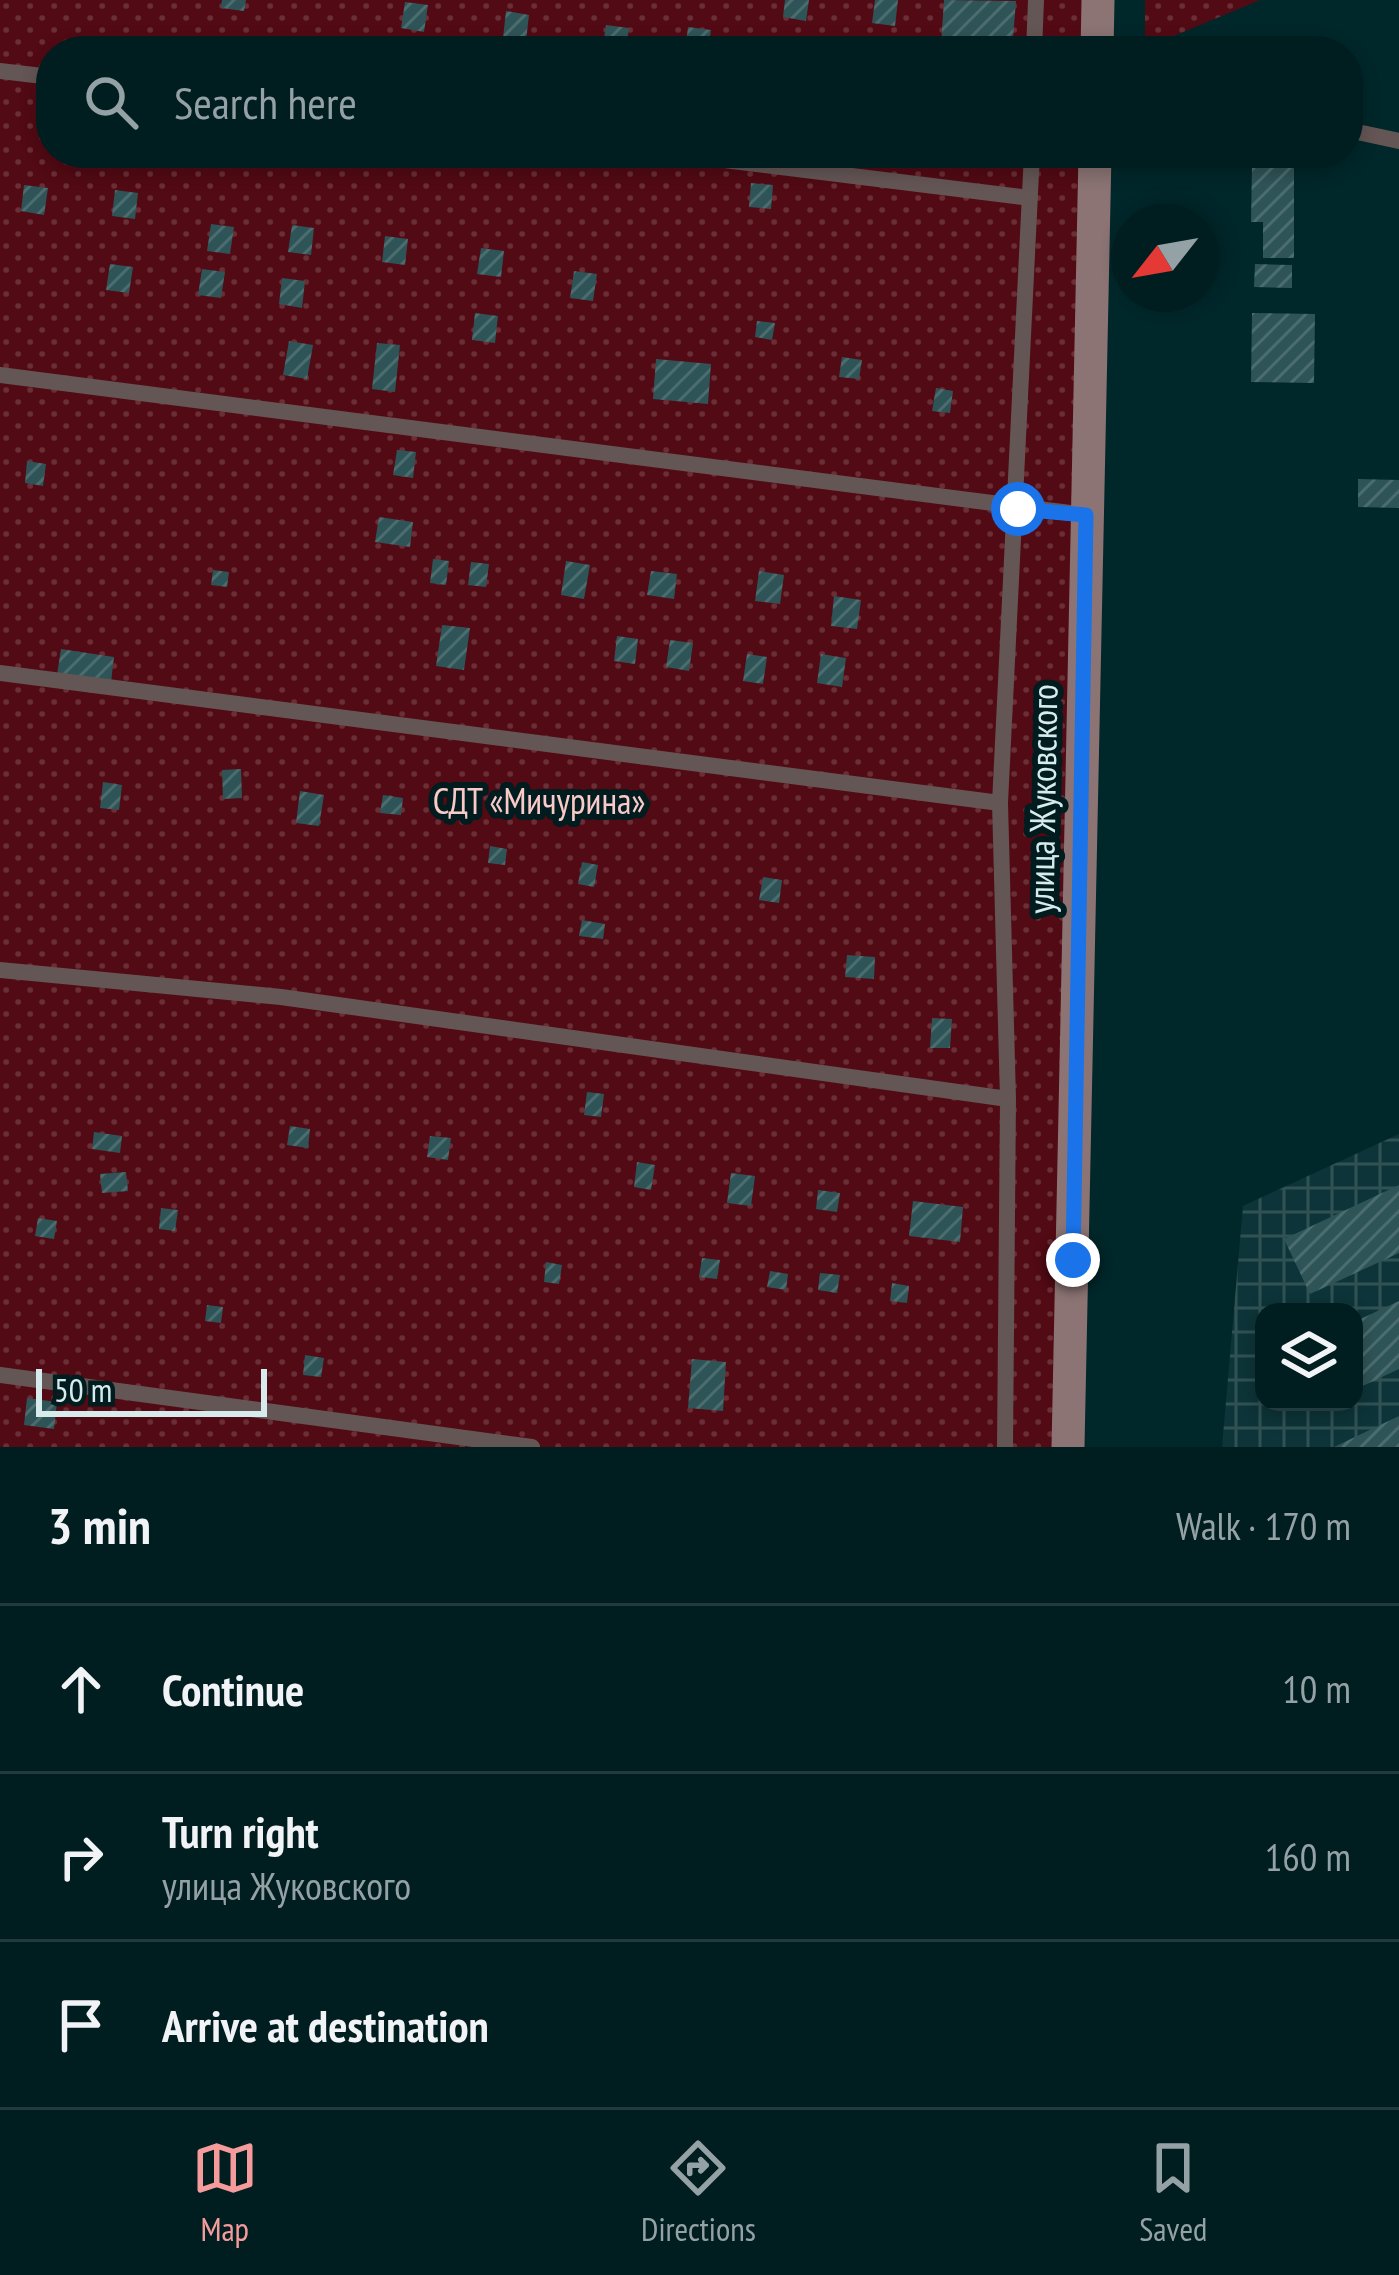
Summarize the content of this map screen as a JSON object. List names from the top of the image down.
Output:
{
  "streets": {
    "main road": ["улица Жуковского"]
  },
  "parks": ["СДТ «Мичурина»"],
  "scale_bar": "50 m",
  "north": "bottom left",
  "page": {
    "search": "Search here",
    "scale": "50 m",
    "heading": ["3 min", "Walk · 170 m"],
    "list": [
      ["Continue", "10 m"],
      ["Turn right", "улица Жуковского", "160 m"],
      "Arrive at destination"
    ],
    "nav": ["Map", "Directions", "Saved"]
  }
}
